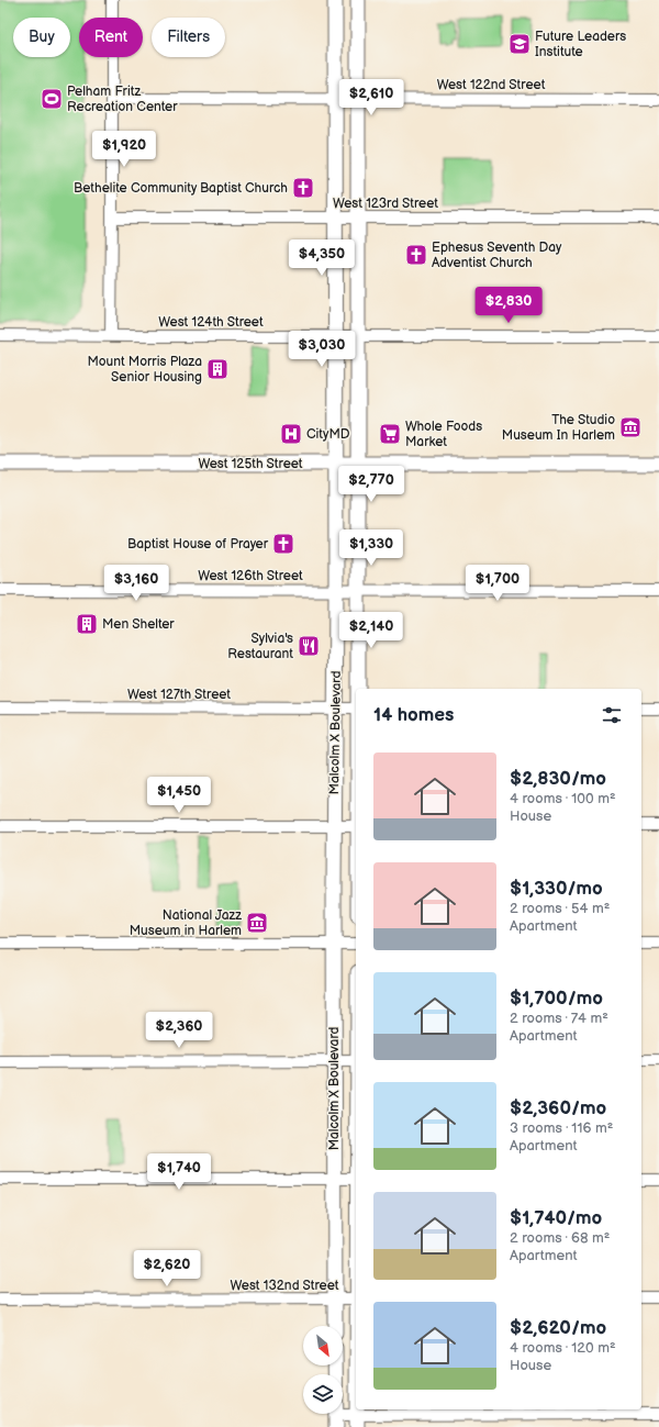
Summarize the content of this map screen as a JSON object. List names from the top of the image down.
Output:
{
  "streets": {
    "main road": ["West 125th Street", "Malcolm X Boulevard"],
    "street": [
      "West 122nd Street",
      "West 123rd Street",
      "West 124th Street",
      "West 126th Street",
      "West 127th Street",
      "West 132nd Street"
    ]
  },
  "crossings": [
    ["West 122nd Street", "Malcolm X Boulevard"],
    ["West 123rd Street", "Malcolm X Boulevard"],
    ["West 124th Street", "Malcolm X Boulevard"],
    ["West 125th Street", "Malcolm X Boulevard"],
    ["West 126th Street", "Malcolm X Boulevard"],
    ["West 127th Street", "Malcolm X Boulevard"],
    ["Malcolm X Boulevard", "West 132nd Street"]
  ],
  "places": {
    "school or university": ["Future Leaders Institute"],
    "sports": ["Pelham Fritz Recreation Center"],
    "church": ["Bethelite Community Baptist Church", "Ephesus Seventh Day Adventist Church", "Baptist House of Prayer"],
    "building": ["Mount Morris Plaza Senior Housing", "Men Shelter"],
    "museum": ["The Studio Museum In Harlem", "National Jazz Museum in Harlem"],
    "hospital": ["CityMD"],
    "supermarket": ["Whole Foods Market"],
    "restaurant": ["Sylvia's Restaurant"]
  },
  "north": "bottom right",
  "page": {
    "chip": ["Buy", "Rent", "Filters"],
    "price": [
      "$2,610",
      "$1,920",
      "$4,350",
      "$2,830",
      "$3,030",
      "$2,770",
      "$1,330",
      "$3,160",
      "$1,700",
      "$2,140",
      "$1,450",
      "$2,360",
      "$1,740",
      "$2,620"
    ],
    "heading": "14 homes",
    "list": [
      {
        "name": "$2,830/mo",
        "note": "4 rooms · 100 m² · House"
      },
      {
        "name": "$1,330/mo",
        "note": "2 rooms · 54 m² · Apartment"
      },
      {
        "name": "$1,700/mo",
        "note": "2 rooms · 74 m² · Apartment"
      },
      {
        "name": "$2,360/mo",
        "note": "3 rooms · 116 m² · Apartment"
      },
      {
        "name": "$1,740/mo",
        "note": "2 rooms · 68 m² · Apartment"
      },
      {
        "name": "$2,620/mo",
        "note": "4 rooms · 120 m² · House"
      }
    ]
  }
}
